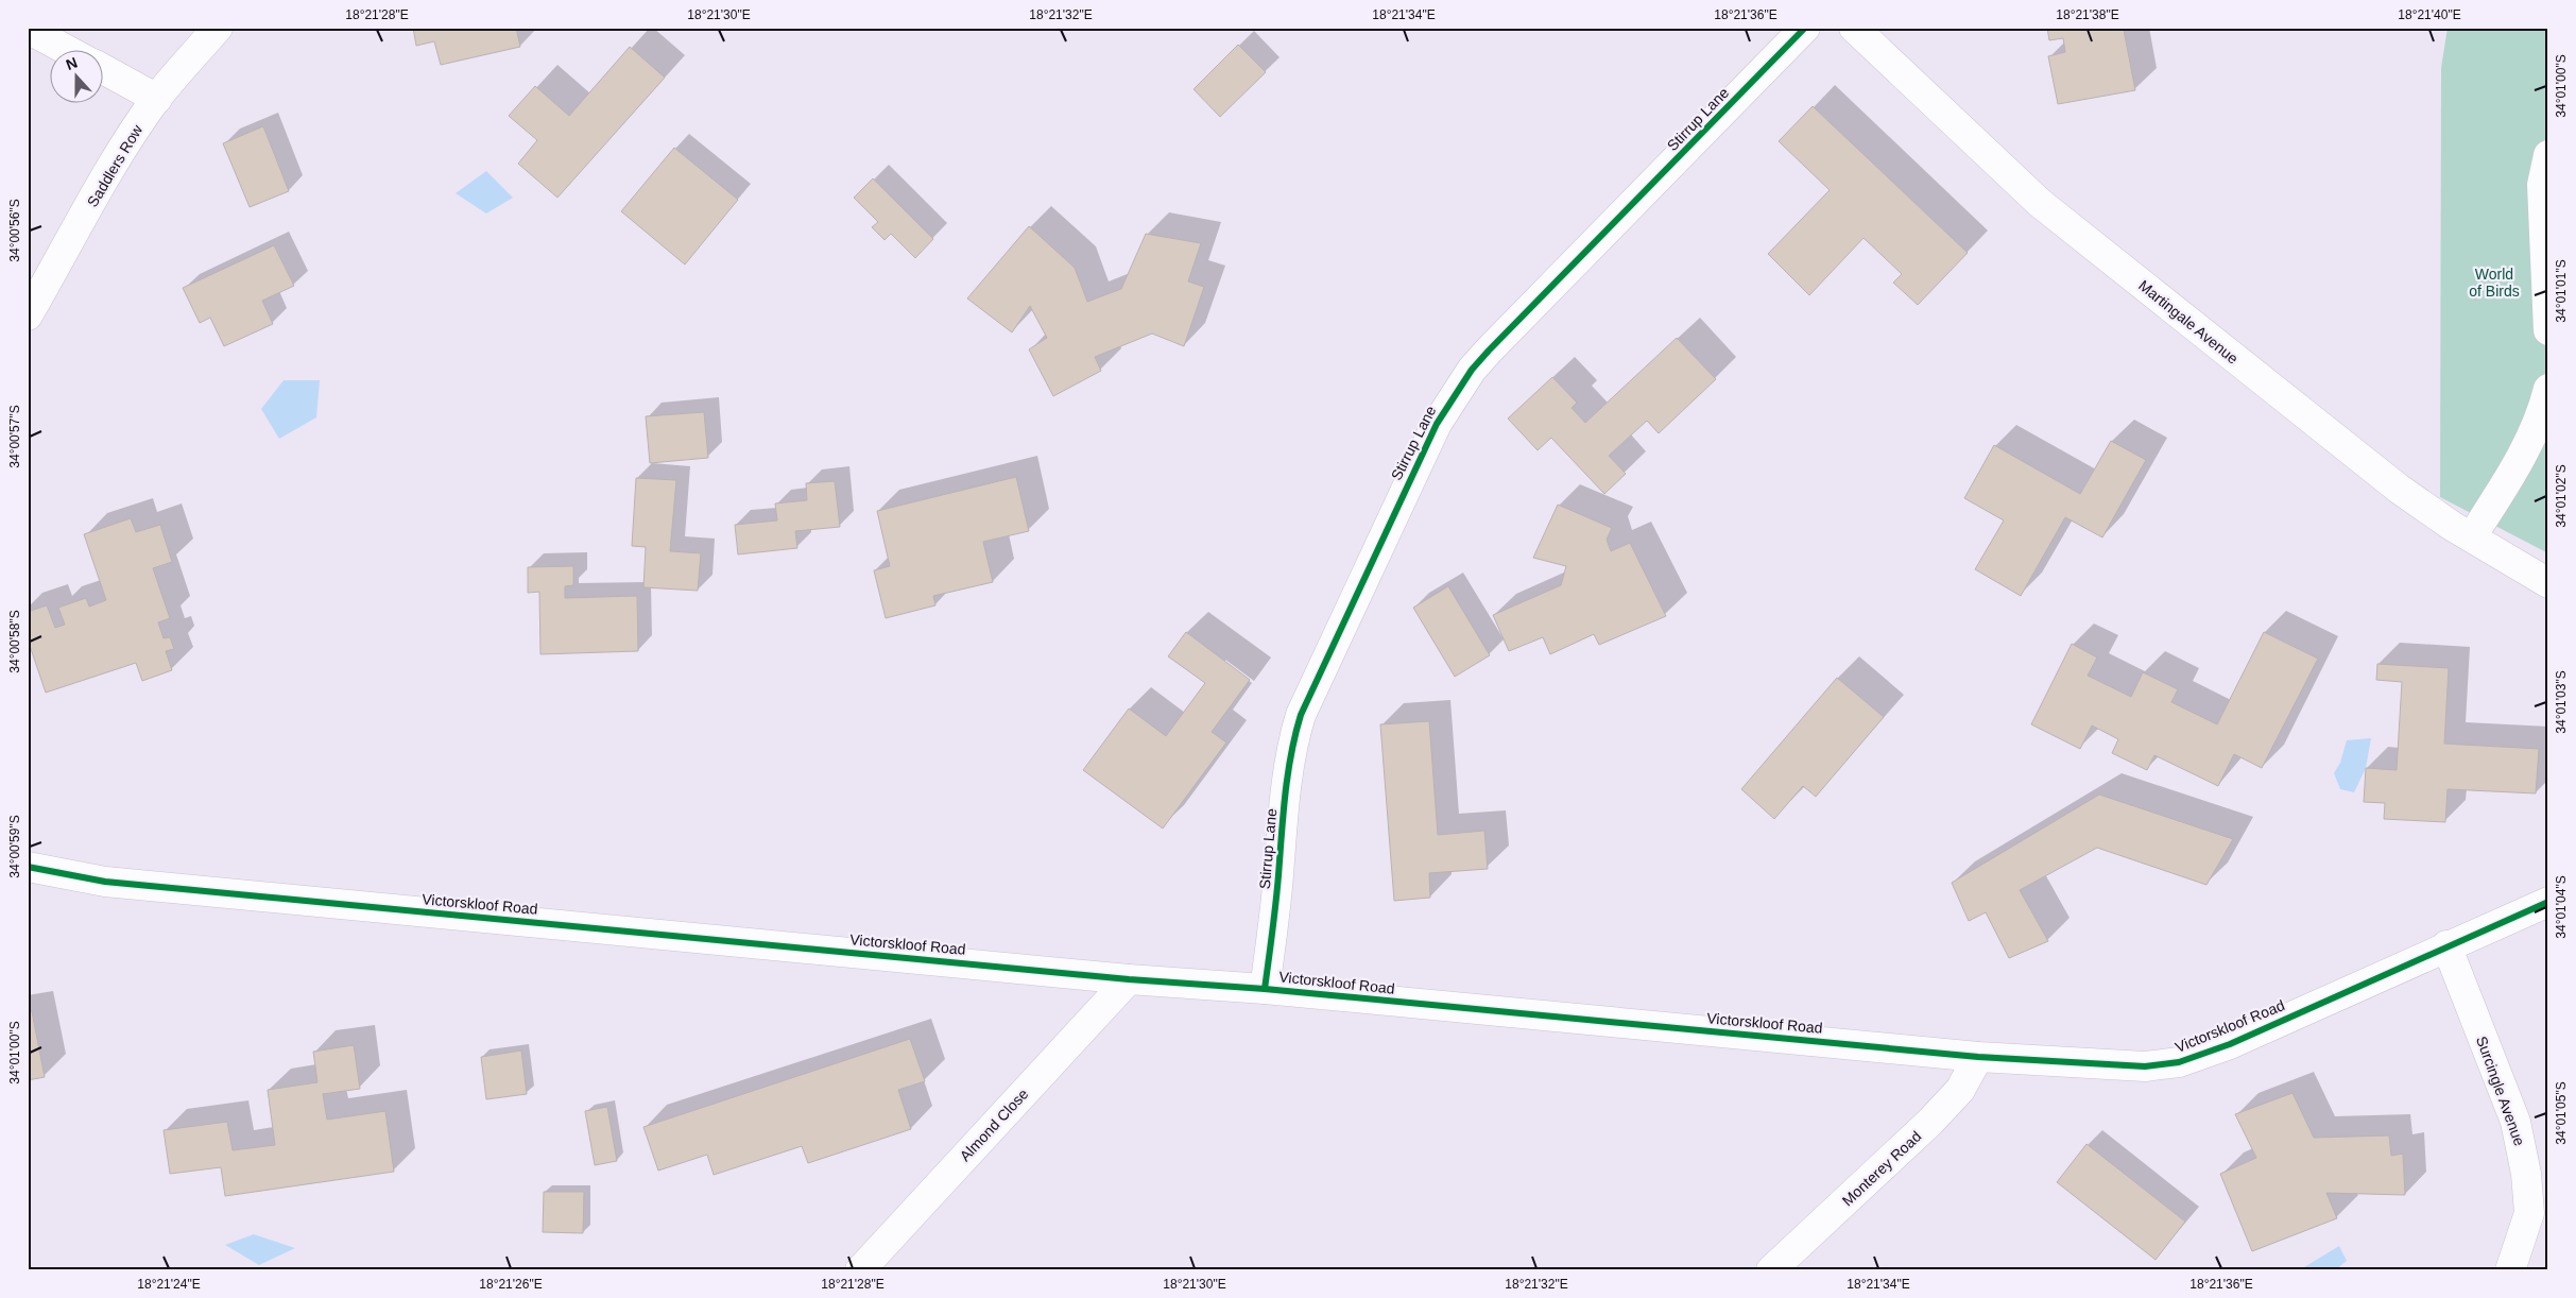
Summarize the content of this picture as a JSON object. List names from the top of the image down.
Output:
{
  "streets": {
    "street": [
      "Stirrup Lane",
      "Saddlers Row",
      "Martingale Avenue",
      "Victorskloof Road",
      "Surcingle Avenue",
      "Almond Close",
      "Monterey Road"
    ]
  },
  "crossings": [
    ["Stirrup Lane", "Victorskloof Road"],
    ["Victorskloof Road", "Surcingle Avenue"],
    ["Victorskloof Road", "Almond Close"],
    ["Victorskloof Road", "Monterey Road"]
  ],
  "parks": ["World of Birds"],
  "north": "top",
  "coordinates": [
    "18°21'28\"E",
    "18°21'30\"E",
    "18°21'32\"E",
    "18°21'34\"E",
    "18°21'36\"E",
    "18°21'38\"E",
    "18°21'40\"E",
    "34°01'00\"S",
    "34°00'56\"S",
    "34°01'01\"S",
    "34°00'57\"S",
    "34°01'02\"S",
    "34°00'58\"S",
    "34°01'03\"S",
    "34°00'59\"S",
    "34°01'04\"S",
    "34°01'05\"S",
    "18°21'24\"E",
    "18°21'26\"E"
  ]
}
